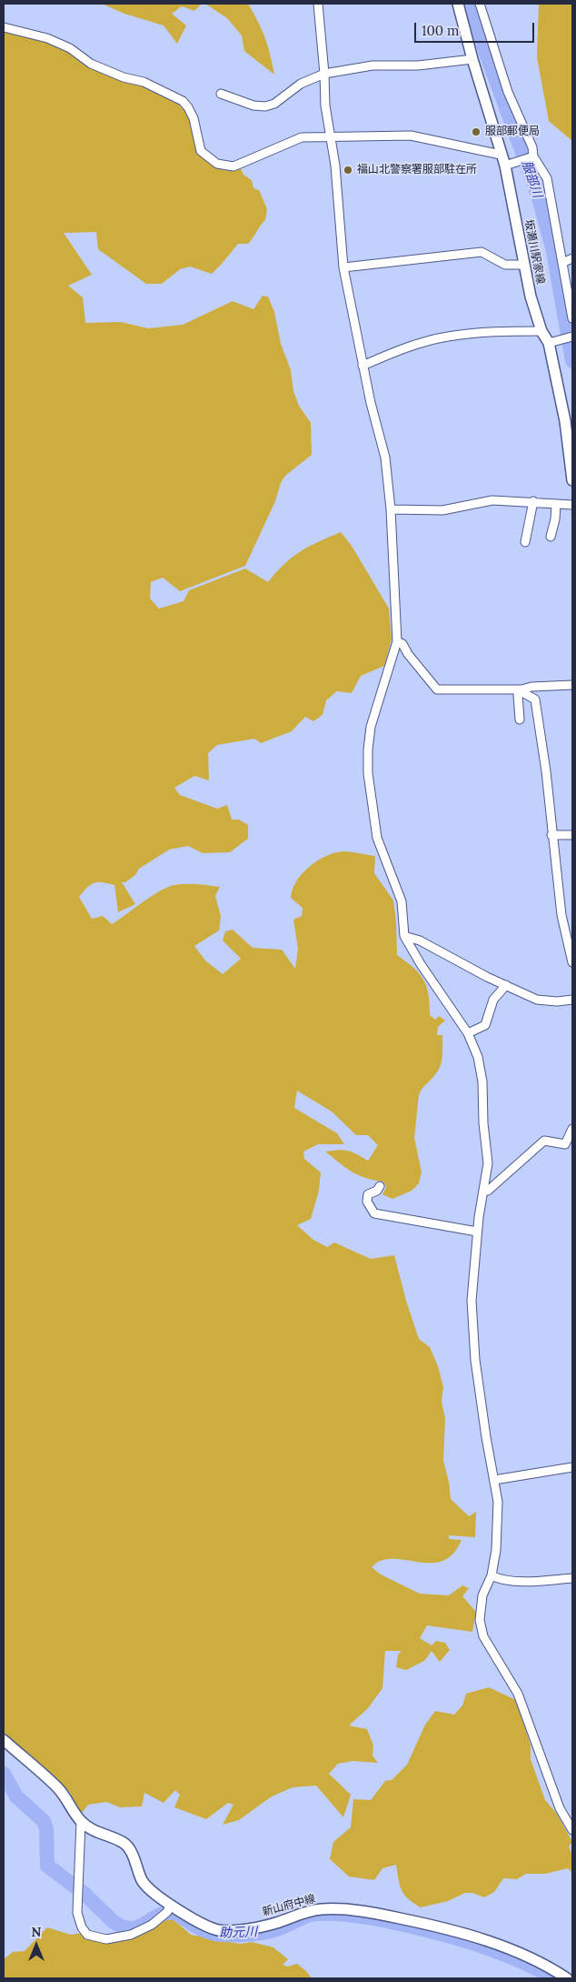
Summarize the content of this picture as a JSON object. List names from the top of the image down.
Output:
{
  "streets": {
    "main road": ["坂瀬川駅家線", "新山府中線"]
  },
  "water": ["服部川", "助元川"],
  "places": ["服部郵便局", "福山北警察署服部駐在所"],
  "scale_bar": "100 m",
  "north": "top"
}
